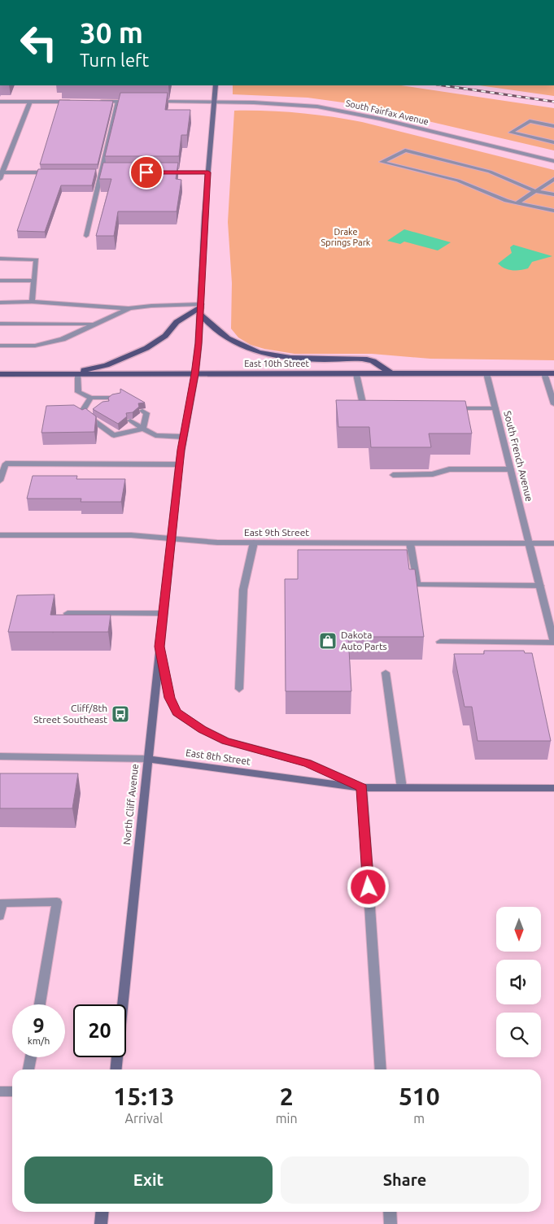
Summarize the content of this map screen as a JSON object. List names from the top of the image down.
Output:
{
  "streets": {
    "main road": ["East 10th Street", "East 8th Street", "North Cliff Avenue"],
    "street": ["South Fairfax Avenue", "South French Avenue", "East 9th Street"]
  },
  "crossings": [
    ["South Fairfax Avenue", "North Cliff Avenue"],
    ["East 10th Street", "South French Avenue"],
    ["East 10th Street", "North Cliff Avenue"],
    ["South French Avenue", "East 9th Street"],
    ["East 9th Street", "North Cliff Avenue"],
    ["East 8th Street", "North Cliff Avenue"]
  ],
  "parks": ["Drake Springs Park"],
  "places": {
    "shop": ["Dakota Auto Parts"],
    "bus stop": ["Cliff/8th Street Southeast"]
  },
  "north": "bottom",
  "page": {
    "turn": ["30 m", "Turn left"],
    "speed": "9 km/h",
    "limit": "20",
    "eta": [
      "15:13",
      "Arrival",
      "2",
      "min",
      "510",
      "m"
    ],
    "buttons": ["Exit", "Share"]
  }
}
